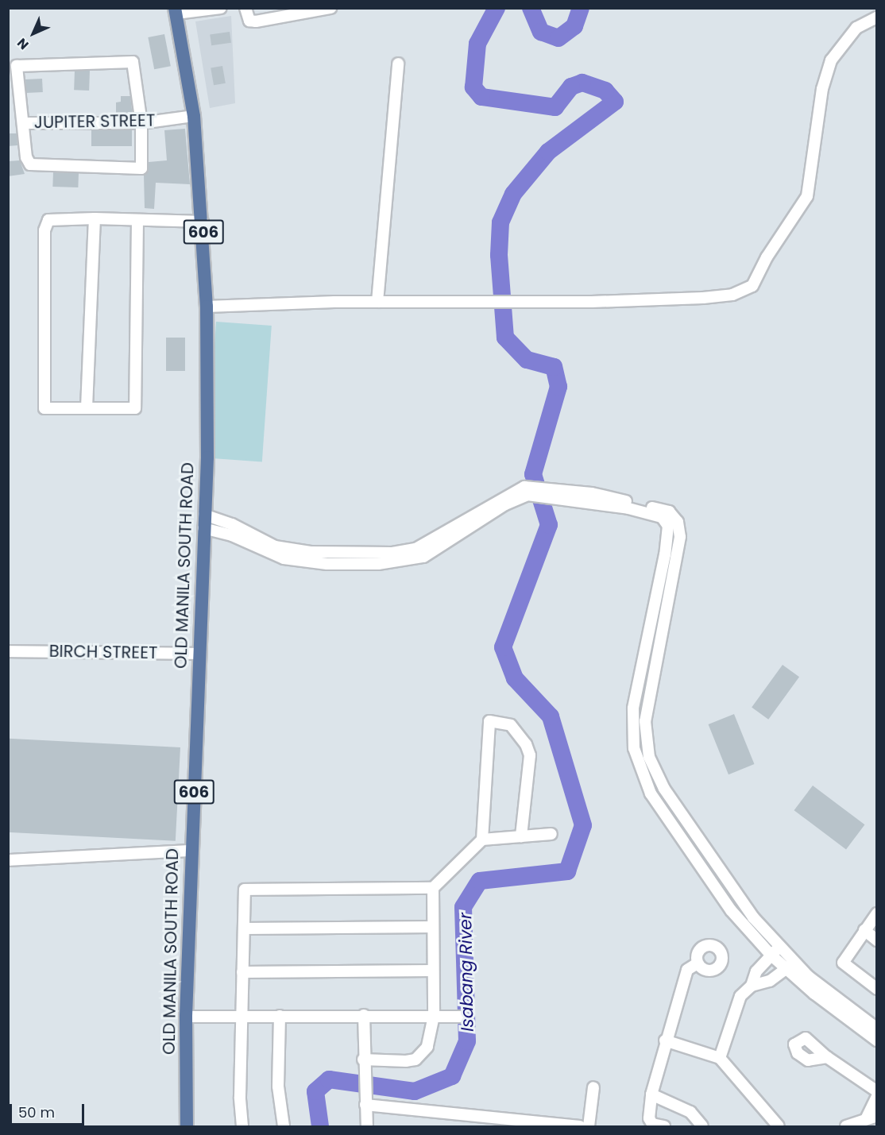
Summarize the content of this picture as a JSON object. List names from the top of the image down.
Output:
{
  "streets": {
    "main road": ["606", "OLD MANILA SOUTH ROAD"],
    "street": ["JUPITER STREET", "BIRCH STREET"]
  },
  "crossings": [
    ["JUPITER STREET", "OLD MANILA SOUTH ROAD"],
    ["OLD MANILA SOUTH ROAD", "BIRCH STREET"]
  ],
  "water": ["Isabang River"],
  "scale_bar": "50 m",
  "north": "bottom left"
}
